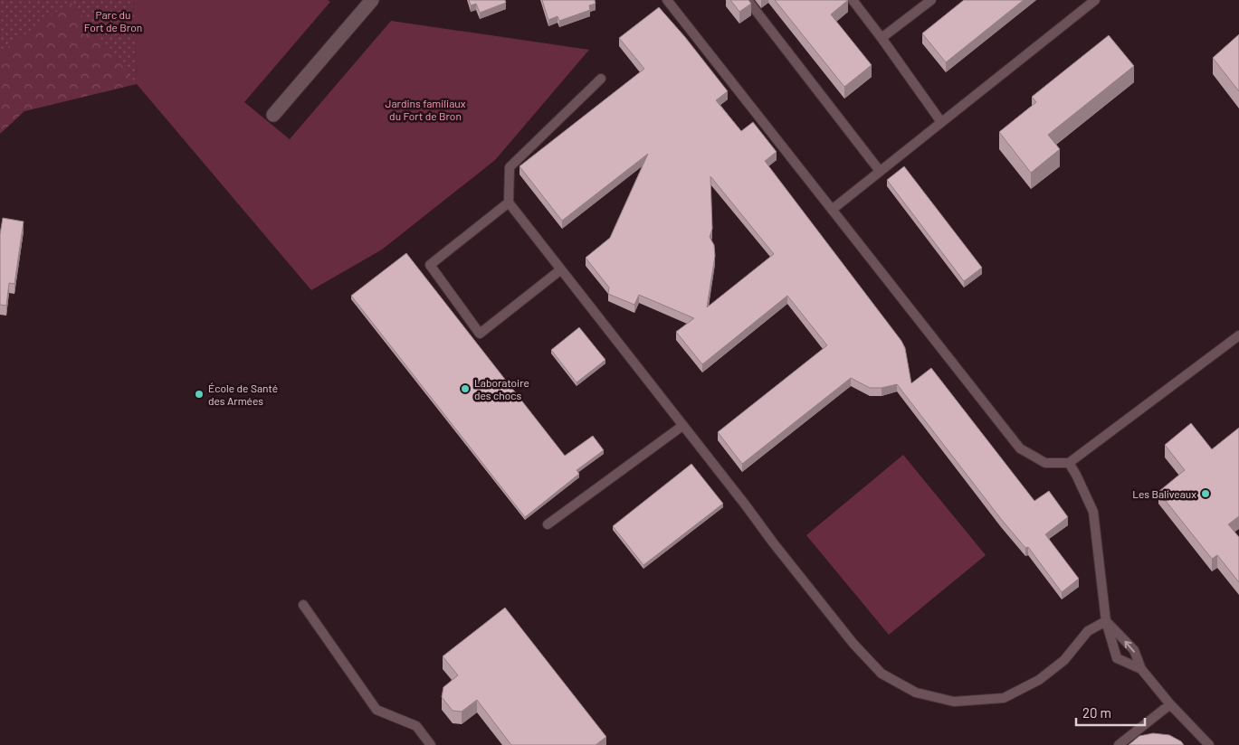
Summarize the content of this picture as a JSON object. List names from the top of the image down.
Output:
{
  "parks": ["Parc du Fort de Bron", "Jardins familiaux du Fort de Bron"],
  "places": ["Laboratoire des chocs", "École de Santé des Armées", "Les Baliveaux"],
  "scale_bar": "20 m"
}
